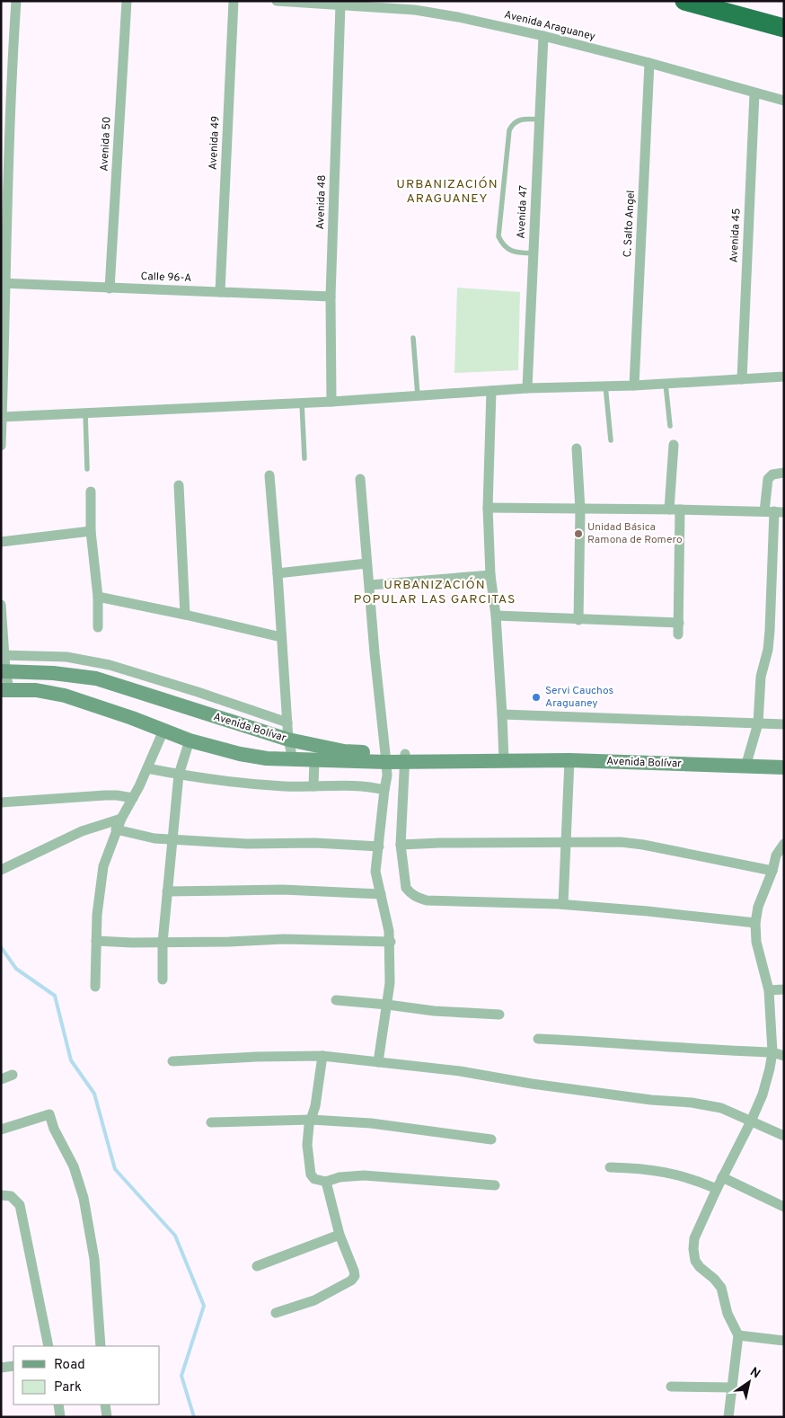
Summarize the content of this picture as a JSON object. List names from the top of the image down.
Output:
{
  "streets": {
    "main road": ["Avenida Bolívar"],
    "street": [
      "Avenida Araguaney",
      "Avenida 49",
      "Avenida 50",
      "Avenida 48",
      "Avenida 47",
      "C. Salto Angel",
      "Avenida 45",
      "Calle 96-A"
    ]
  },
  "crossings": [
    ["Avenida Araguaney", "Avenida 48"],
    ["Avenida Araguaney", "Avenida 47"],
    ["Avenida Araguaney", "C. Salto Angel"],
    ["Avenida Araguaney", "Avenida 45"],
    ["Avenida 49", "Calle 96-A"],
    ["Avenida 50", "Calle 96-A"],
    ["Avenida 48", "Calle 96-A"]
  ],
  "districts": ["URBANIZACIÓN ARAGUANEY", "URBANIZACIÓN POPULAR LAS GARCITAS"],
  "places": ["Unidad Básica Ramona de Romero", "Servi Cauchos Araguaney"],
  "legend": ["Road", "Park"],
  "north": "top right"
}
